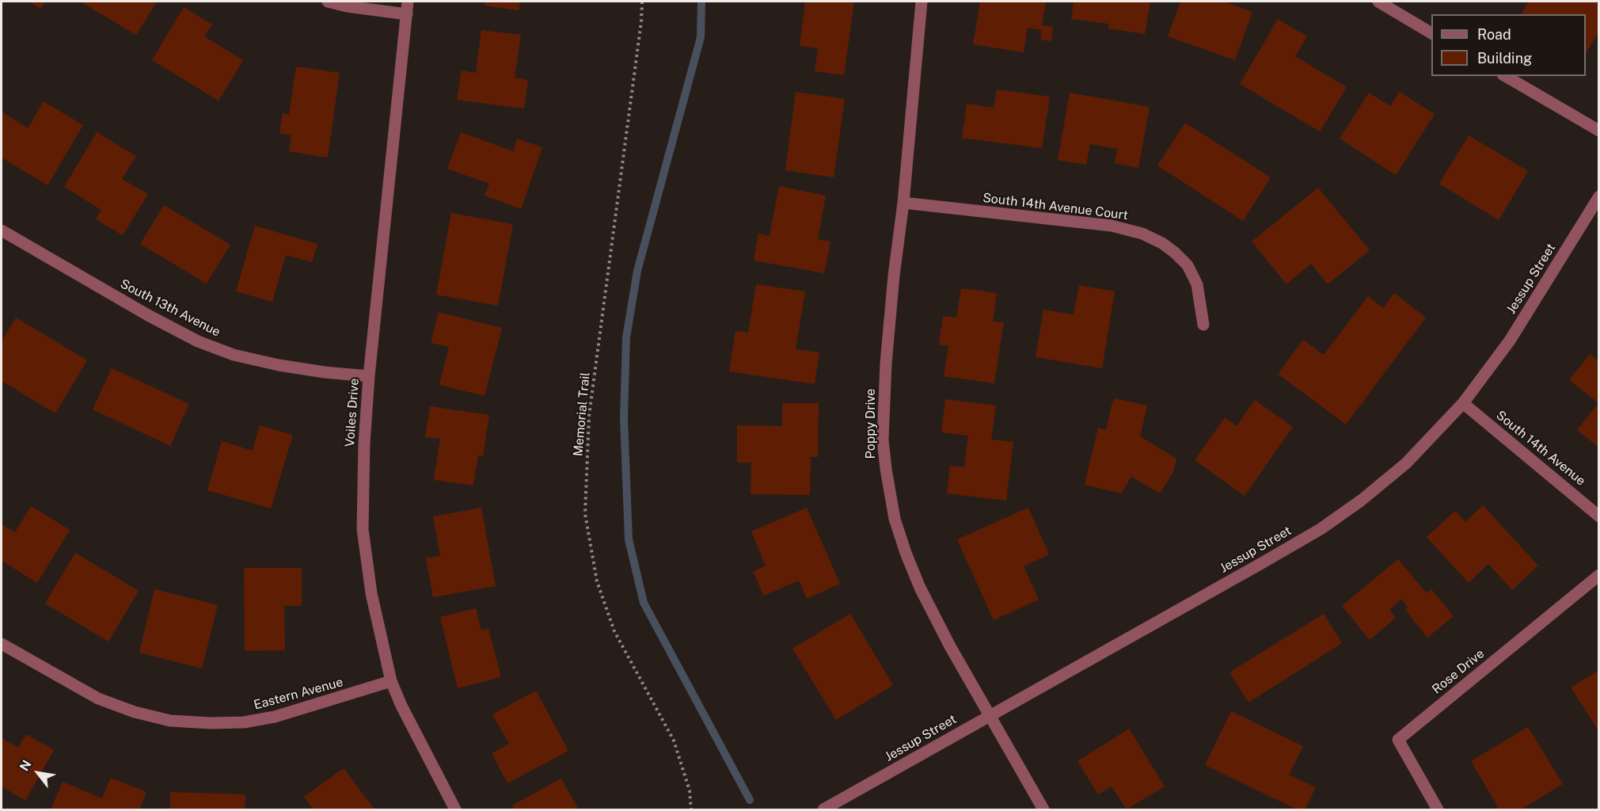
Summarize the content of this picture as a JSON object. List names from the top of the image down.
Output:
{
  "streets": {
    "street": [
      "South 14th Avenue Court",
      "Jessup Street",
      "South 13th Avenue",
      "Voiles Drive",
      "Poppy Drive",
      "South 14th Avenue",
      "Rose Drive",
      "Eastern Avenue"
    ],
    "path": ["Memorial Trail"]
  },
  "crossings": [
    ["South 14th Avenue Court", "Poppy Drive"],
    ["Jessup Street", "Poppy Drive"],
    ["Jessup Street", "South 14th Avenue"],
    ["South 13th Avenue", "Voiles Drive"],
    ["Voiles Drive", "Eastern Avenue"]
  ],
  "legend": ["Road", "Building"],
  "north": "top left"
}
